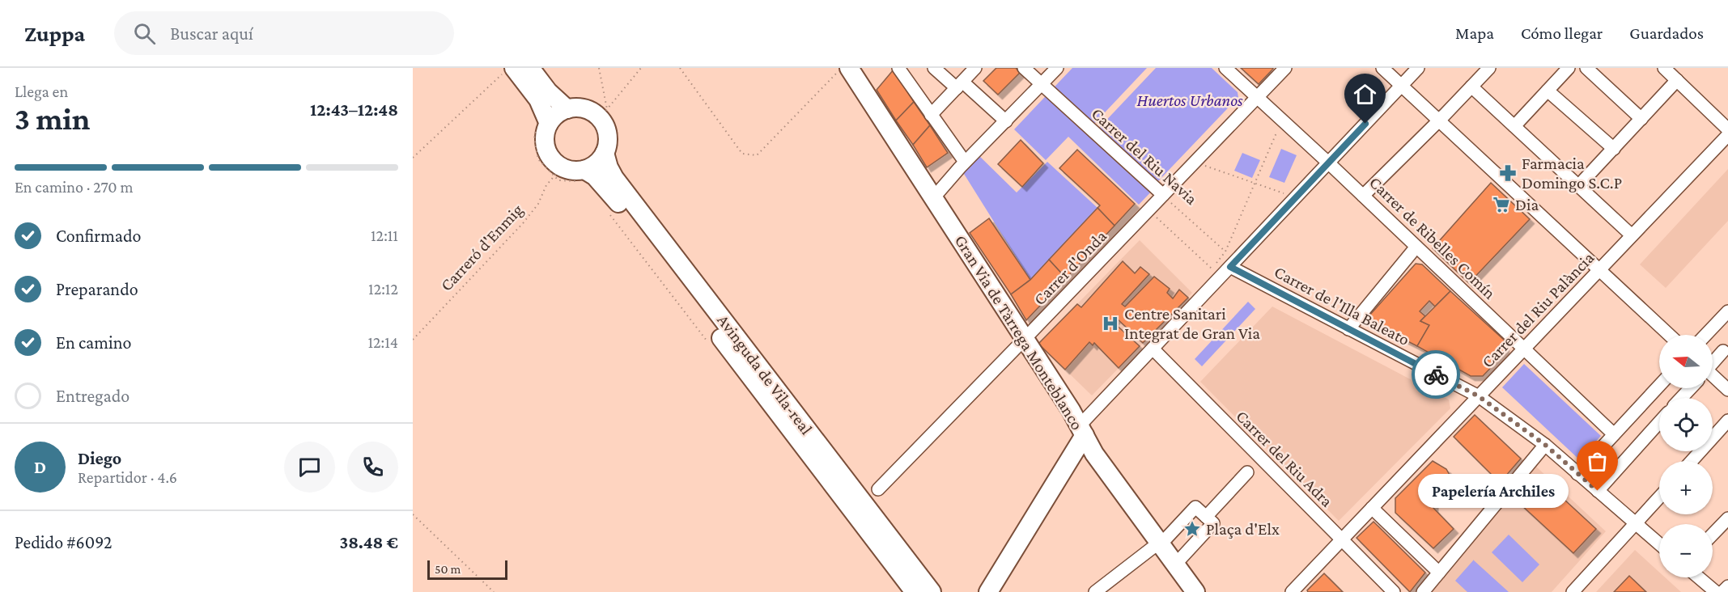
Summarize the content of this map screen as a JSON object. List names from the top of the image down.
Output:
{
  "streets": {
    "main road": ["Gran Via de Tàrrega Monteblanco", "Avinguda de Vila-real"],
    "street": [
      "Carrer del Riu Navia",
      "Carrer de Ribelles Comín",
      "Carrer d'Onda",
      "Carrer de l'Illa Baleato",
      "Carrer del Riu Palància",
      "Carrer del Riu Adra"
    ],
    "path": ["Carreró d'Enmig"]
  },
  "crossings": [
    ["Carrer del Riu Navia", "Carrer d'Onda"],
    ["Carrer de Ribelles Comín", "Carrer d'Onda"],
    ["Carrer de Ribelles Comín", "Carrer del Riu Palància"],
    ["Carreró d'Enmig", "Avinguda de Vila-real"],
    ["Carrer d'Onda", "Gran Via de Tàrrega Monteblanco"],
    ["Carrer de l'Illa Baleato", "Carrer del Riu Palància"],
    ["Carrer del Riu Palància", "Carrer del Riu Adra"]
  ],
  "parks": ["Huertos Urbanos"],
  "places": {
    "pharmacy": ["Farmacia Domingo S.C.P"],
    "supermarket": ["Dia"],
    "hospital": ["Centre Sanitari Integrat de Gran Via"],
    "other": ["Papelería Archiles"],
    "place": ["Plaça d'Elx"]
  },
  "scale_bar": "50 m",
  "north": "left",
  "page": {
    "header": "Zuppa",
    "search": "Buscar aquí",
    "nav": ["Mapa", "Cómo llegar", "Guardados"],
    "heading": ["3 min", "Llega en", "12:43–12:48"],
    "panel": [
      "Diego",
      "Repartidor · 4.6",
      "Pedido #6092",
      "38.48 €"
    ],
    "bar": "En camino · 270 m",
    "list": [
      ["Confirmado", "12:11"],
      ["Preparando", "12:12"],
      ["En camino", "12:14"],
      "Entregado"
    ],
    "map_buttons": ["+", "−"],
    "round": "D",
    "bubble": "Papelería Archiles",
    "scale": "50 m"
  }
}
